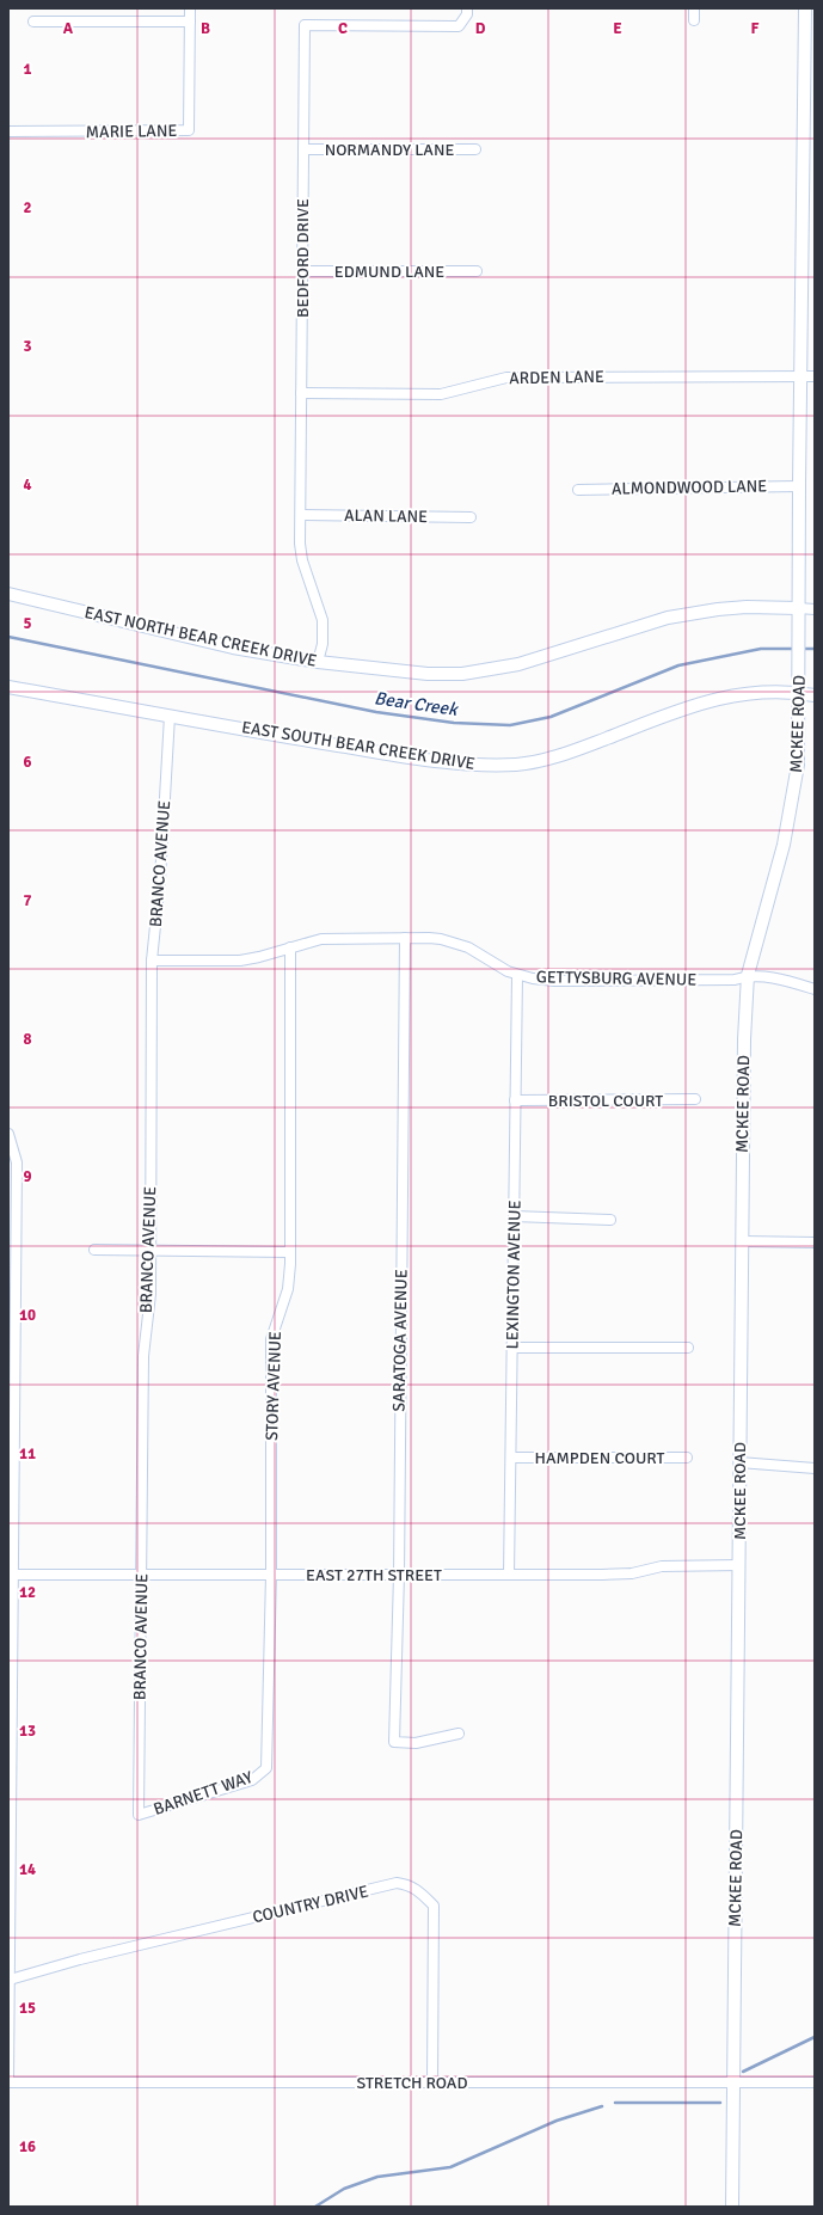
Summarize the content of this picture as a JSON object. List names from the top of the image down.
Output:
{
  "streets": {
    "street": [
      "MARIE LANE",
      "NORMANDY LANE",
      "BEDFORD DRIVE",
      "EDMUND LANE",
      "ARDEN LANE",
      "ALMONDWOOD LANE",
      "ALAN LANE",
      "EAST NORTH BEAR CREEK DRIVE",
      "MCKEE ROAD",
      "EAST SOUTH BEAR CREEK DRIVE",
      "BRANCO AVENUE",
      "GETTYSBURG AVENUE",
      "BRISTOL COURT",
      "LEXINGTON AVENUE",
      "SARATOGA AVENUE",
      "STORY AVENUE",
      "HAMPDEN COURT",
      "EAST 27TH STREET",
      "BARNETT WAY",
      "COUNTRY DRIVE",
      "STRETCH ROAD"
    ]
  },
  "crossings": [
    ["NORMANDY LANE", "BEDFORD DRIVE"],
    ["BEDFORD DRIVE", "EDMUND LANE"],
    ["BEDFORD DRIVE", "ARDEN LANE"],
    ["BEDFORD DRIVE", "ALAN LANE"],
    ["BEDFORD DRIVE", "EAST NORTH BEAR CREEK DRIVE"],
    ["ARDEN LANE", "MCKEE ROAD"],
    ["ALMONDWOOD LANE", "MCKEE ROAD"],
    ["EAST NORTH BEAR CREEK DRIVE", "MCKEE ROAD"],
    ["MCKEE ROAD", "EAST SOUTH BEAR CREEK DRIVE"],
    ["MCKEE ROAD", "GETTYSBURG AVENUE"],
    ["MCKEE ROAD", "EAST 27TH STREET"],
    ["MCKEE ROAD", "STRETCH ROAD"],
    ["EAST SOUTH BEAR CREEK DRIVE", "BRANCO AVENUE"],
    ["BRANCO AVENUE", "GETTYSBURG AVENUE"],
    ["BRANCO AVENUE", "EAST 27TH STREET"],
    ["BRANCO AVENUE", "BARNETT WAY"],
    ["GETTYSBURG AVENUE", "LEXINGTON AVENUE"],
    ["GETTYSBURG AVENUE", "SARATOGA AVENUE"],
    ["GETTYSBURG AVENUE", "STORY AVENUE"],
    ["BRISTOL COURT", "LEXINGTON AVENUE"],
    ["LEXINGTON AVENUE", "HAMPDEN COURT"],
    ["LEXINGTON AVENUE", "EAST 27TH STREET"],
    ["SARATOGA AVENUE", "EAST 27TH STREET"],
    ["STORY AVENUE", "EAST 27TH STREET"],
    ["STORY AVENUE", "BARNETT WAY"],
    ["COUNTRY DRIVE", "STRETCH ROAD"]
  ],
  "water": ["Bear Creek"],
  "grid": {
    "columns": [
      "A",
      "B",
      "C",
      "D",
      "E",
      "F"
    ],
    "rows": [
      "1",
      "2",
      "3",
      "4",
      "5",
      "6",
      "7",
      "8",
      "9",
      "10",
      "11",
      "12",
      "13",
      "14",
      "15",
      "16"
    ]
  }
}
